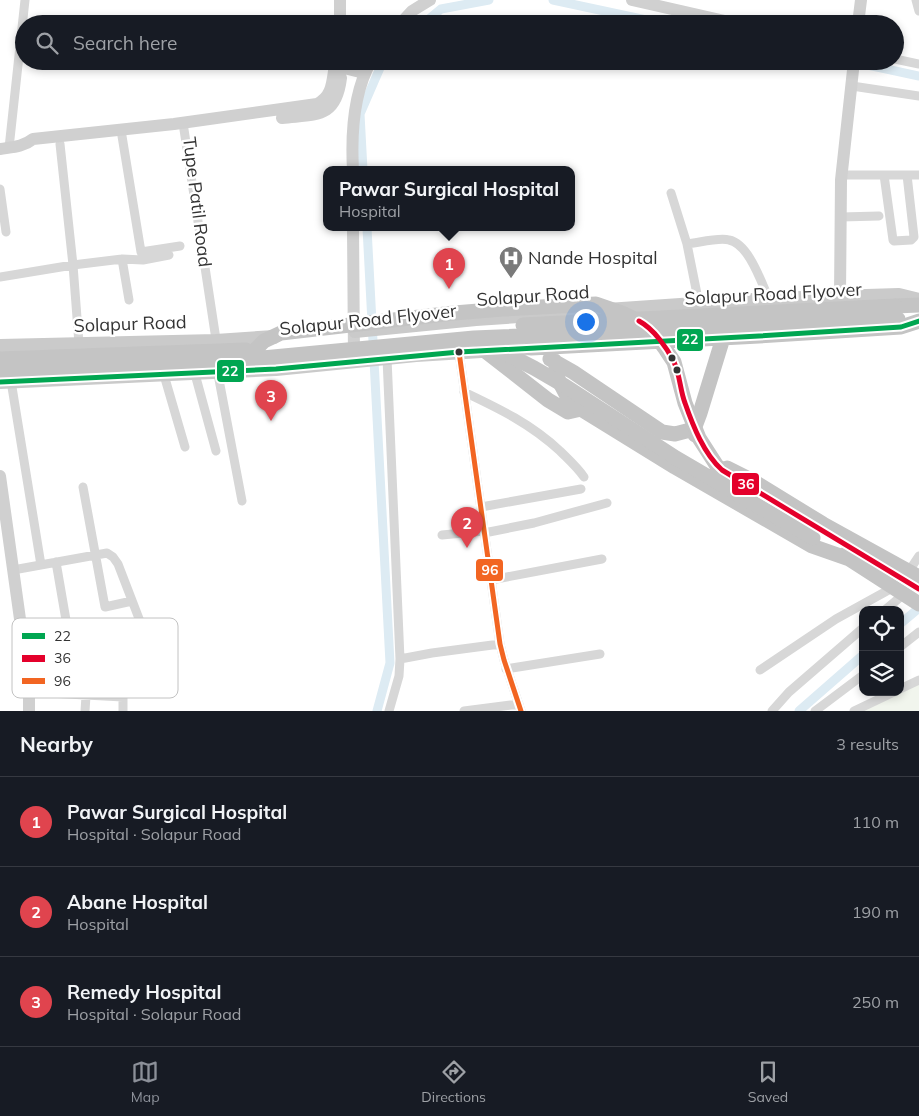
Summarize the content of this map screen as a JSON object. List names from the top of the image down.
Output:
{
  "streets": {
    "highway": ["Solapur Road Flyover"],
    "main road": ["Solapur Road"],
    "street": ["Tupe Patil Road"]
  },
  "crossings": [
    ["Tupe Patil Road", "Solapur Road"]
  ],
  "places": {
    "hospital": ["Nande Hospital"]
  },
  "lines": ["transit line 22", "transit line 36", "transit line 96"],
  "legend": ["22", "36", "96"],
  "page": {
    "search": "Search here",
    "popup": ["Pawar Surgical Hospital", "Hospital"],
    "pins": ["1", "3", "2"],
    "heading": ["Nearby", "3 results"],
    "list": [
      {
        "mark": "1",
        "name": "Pawar Surgical Hospital",
        "note": "Hospital · Solapur Road",
        "value": "110 m"
      },
      {
        "mark": "2",
        "name": "Abane Hospital",
        "note": "Hospital",
        "value": "190 m"
      },
      {
        "mark": "3",
        "name": "Remedy Hospital",
        "note": "Hospital · Solapur Road",
        "value": "250 m"
      }
    ],
    "nav": ["Map", "Directions", "Saved"]
  }
}
